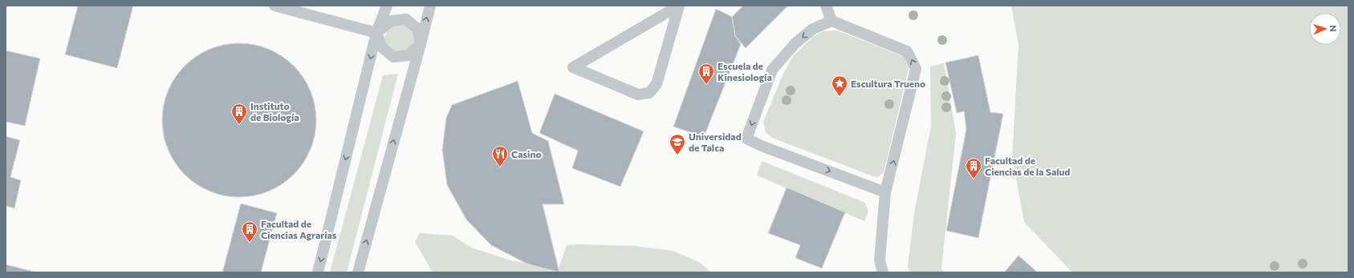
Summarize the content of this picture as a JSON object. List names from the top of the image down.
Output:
{
  "places": {
    "building": [
      "Escuela de Kinesiología",
      "Instituto de Biología",
      "Facultad de Ciencias de la Salud",
      "Facultad de Ciencias Agrarias"
    ],
    "place": ["Escultura Trueno"],
    "school or university": ["Universidad de Talca"],
    "restaurant": ["Casino"]
  },
  "north": "right"
}
